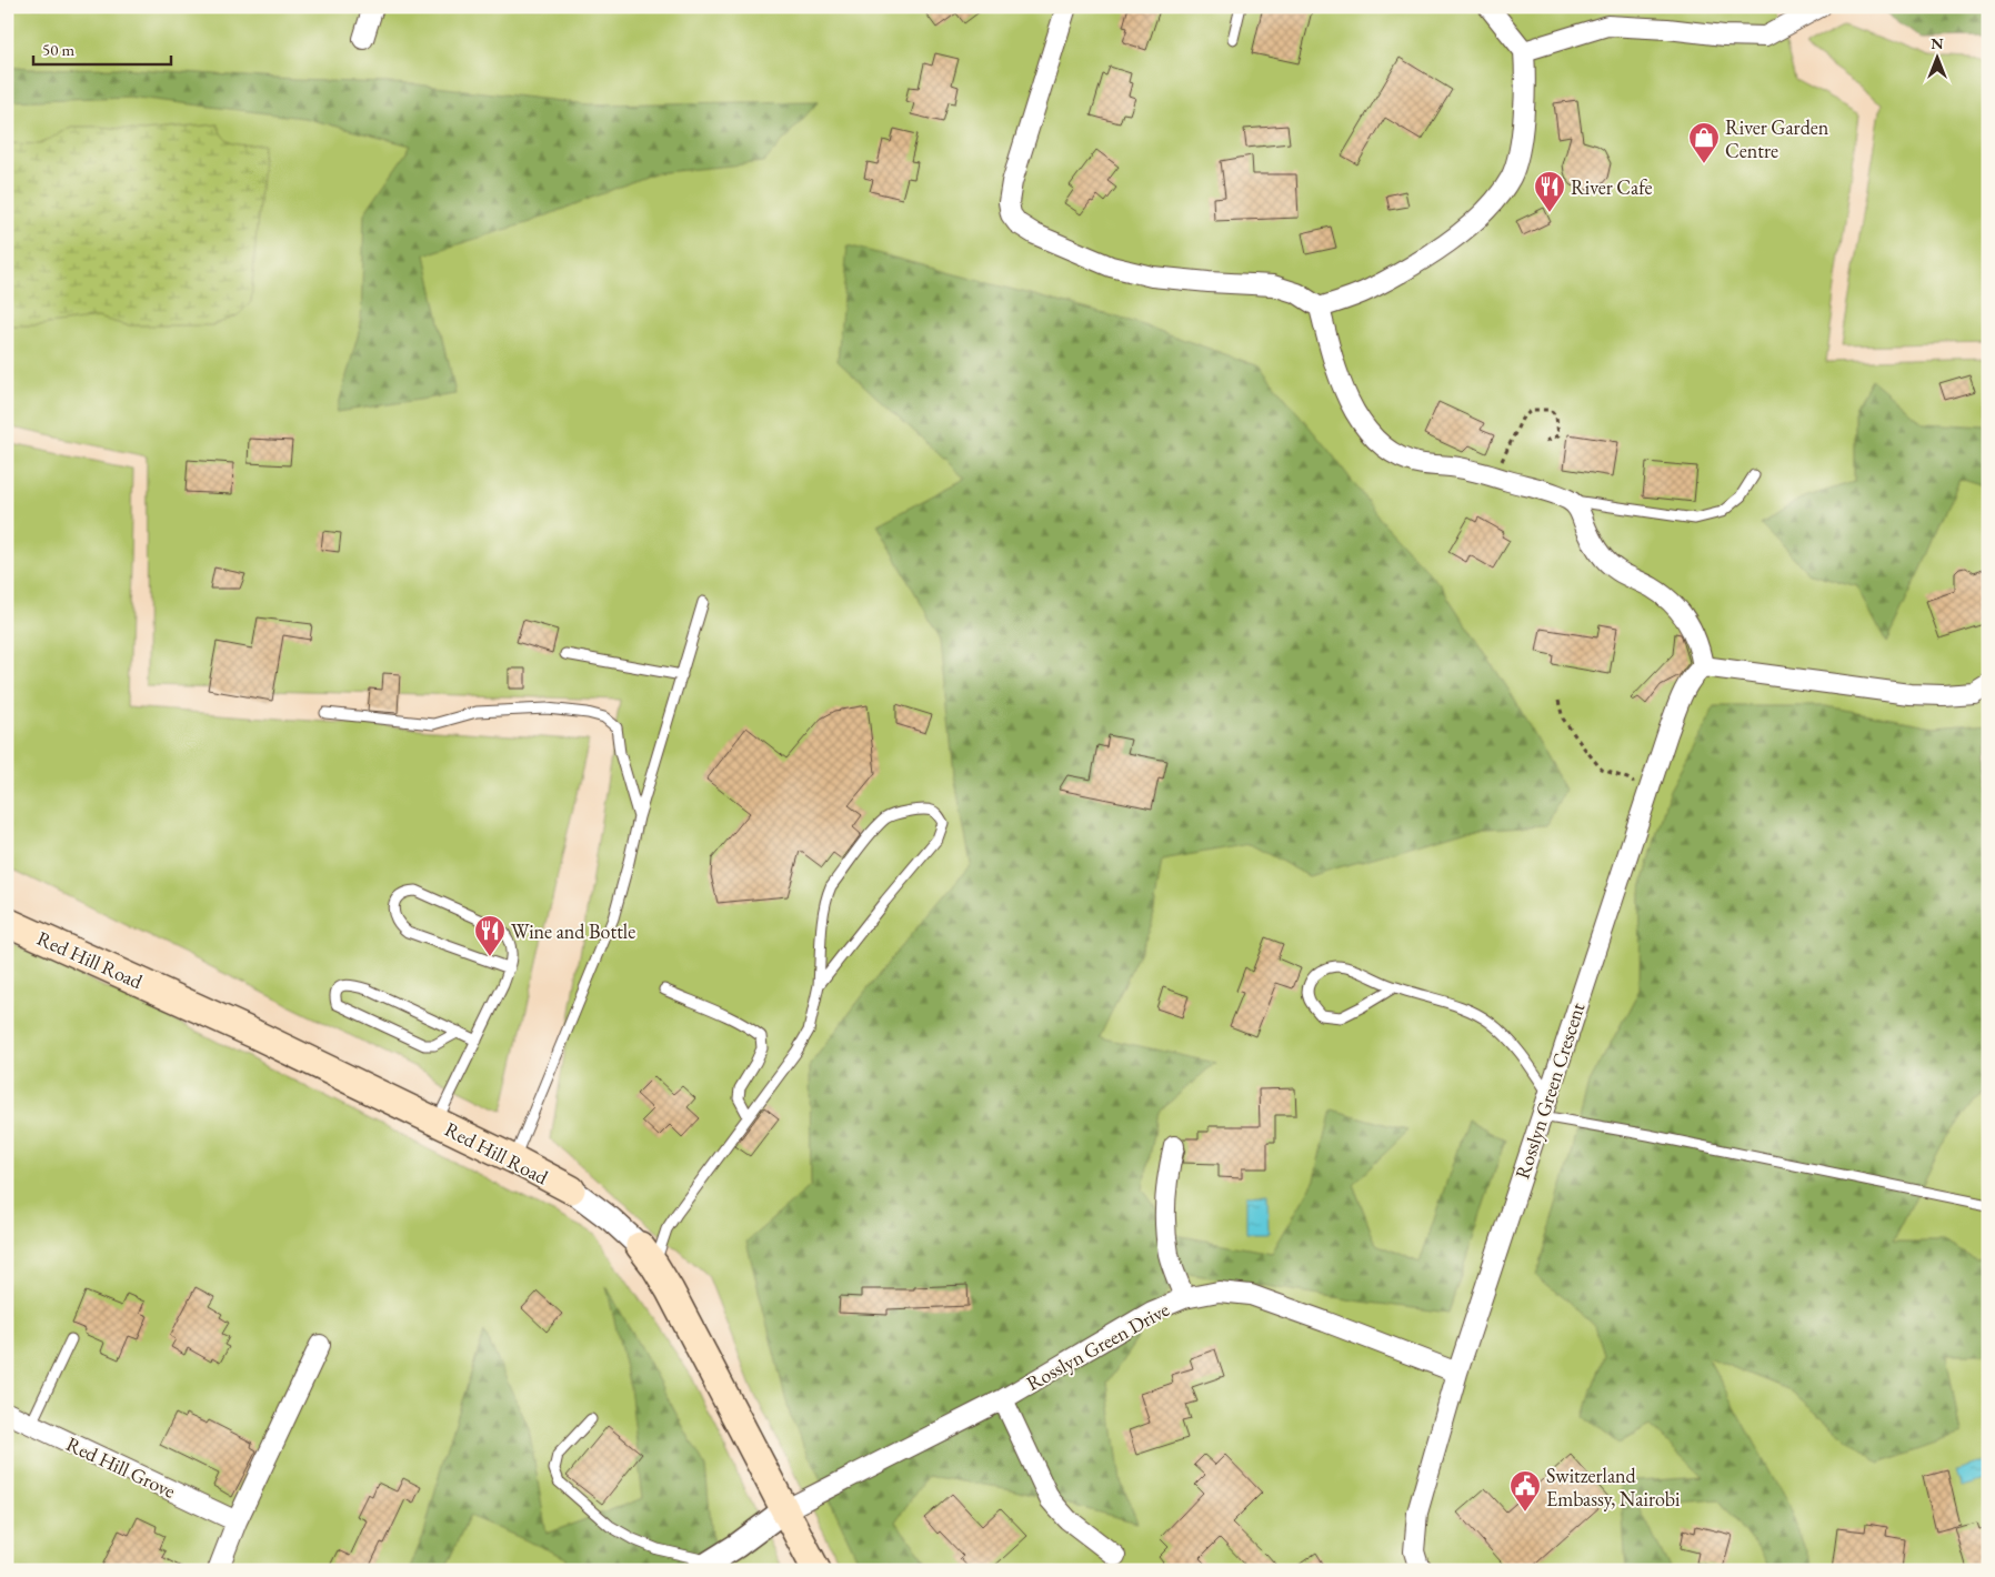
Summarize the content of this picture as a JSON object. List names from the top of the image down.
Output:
{
  "streets": {
    "main road": ["Red Hill Road"],
    "street": ["Rosslyn Green Crescent", "Rosslyn Green Drive", "Red Hill Grove"]
  },
  "crossings": [
    ["Red Hill Road", "Rosslyn Green Drive"],
    ["Rosslyn Green Crescent", "Rosslyn Green Drive"]
  ],
  "places": {
    "shop": ["River Garden Centre"],
    "restaurant": ["River Cafe", "Wine and Bottle"],
    "public building": ["Switzerland Embassy, Nairobi"]
  },
  "scale_bar": "50 m",
  "north": "top"
}
